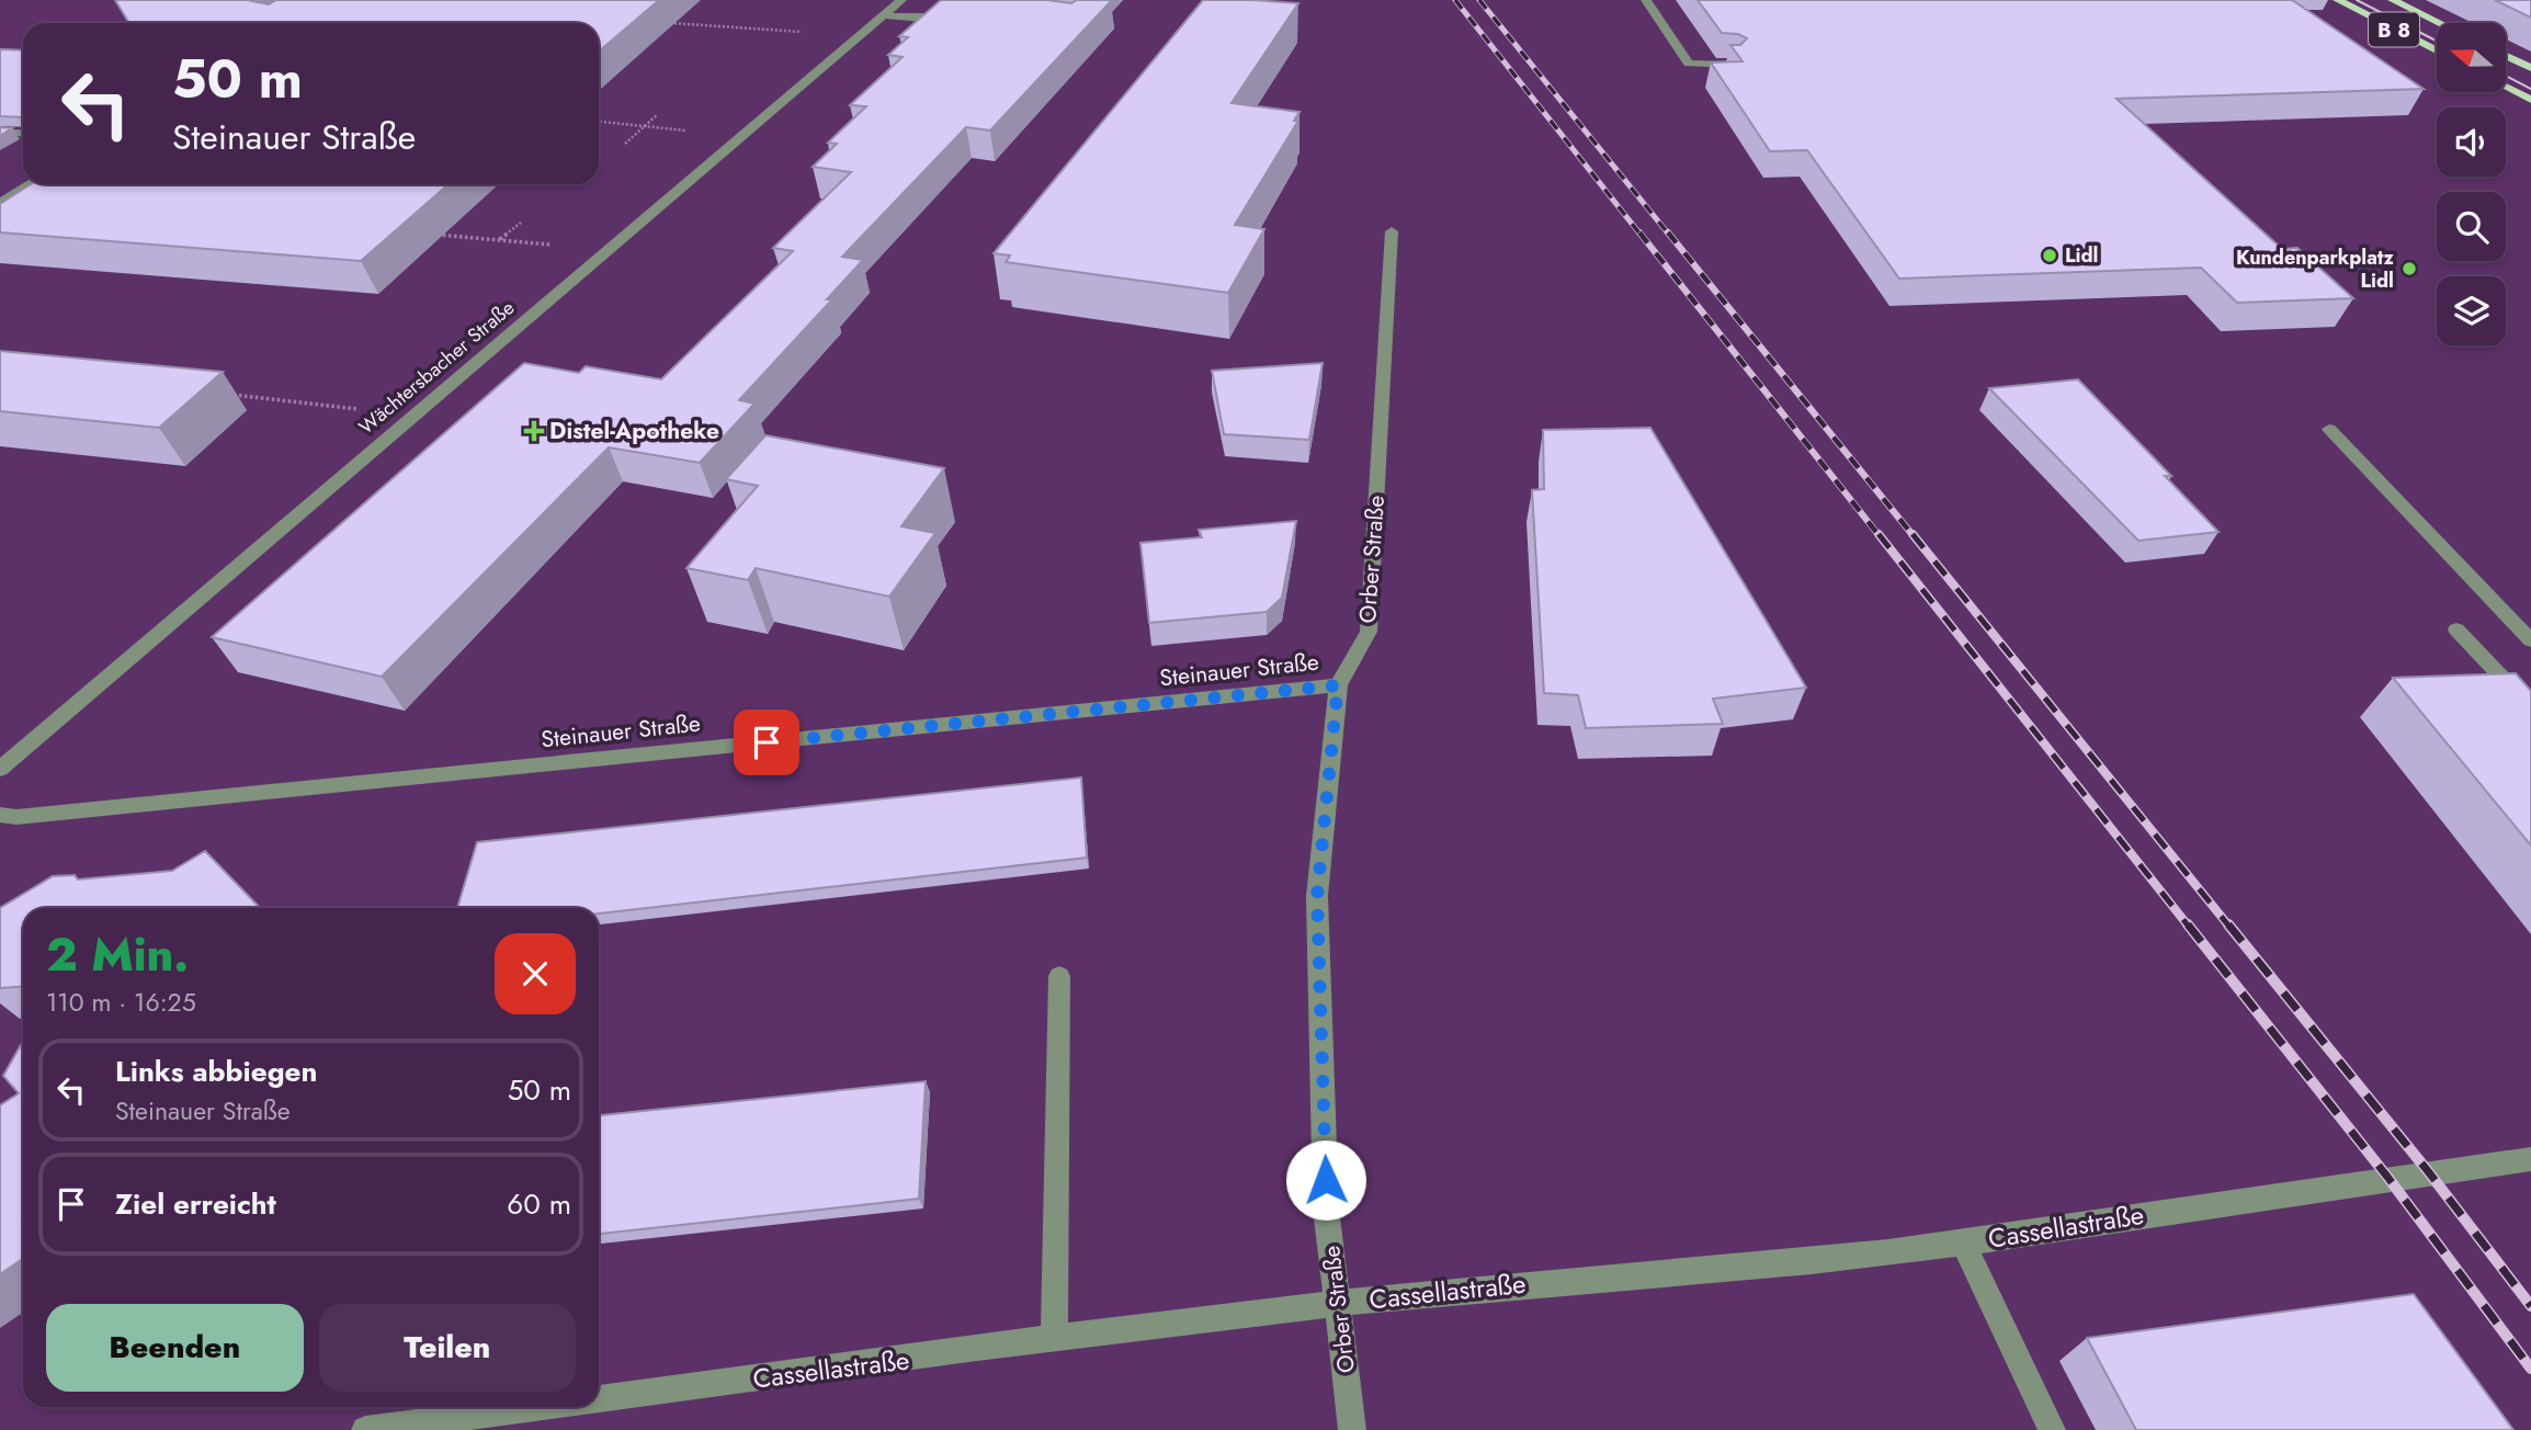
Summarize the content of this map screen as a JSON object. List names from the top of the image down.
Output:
{
  "streets": {
    "main road": ["B 8"],
    "street": [
      "Wächtersbacher Straße",
      "Orber Straße",
      "Steinauer Straße",
      "Cassellastraße"
    ]
  },
  "crossings": [
    ["Orber Straße", "Steinauer Straße"],
    ["Orber Straße", "Cassellastraße"]
  ],
  "places": {
    "other": ["Lidl", "Kundenparkplatz Lidl"],
    "health": ["Distel-Apotheke"]
  },
  "north": "left",
  "page": {
    "turn": ["50 m", "Steinauer Straße"],
    "heading": ["2 Min.", "110 m · 16:25"],
    "list": [
      {
        "name": "Links abbiegen",
        "note": "Steinauer Straße",
        "value": "50 m"
      },
      {
        "name": "Ziel erreicht",
        "value": "60 m"
      }
    ],
    "buttons": ["Beenden", "Teilen"]
  }
}
